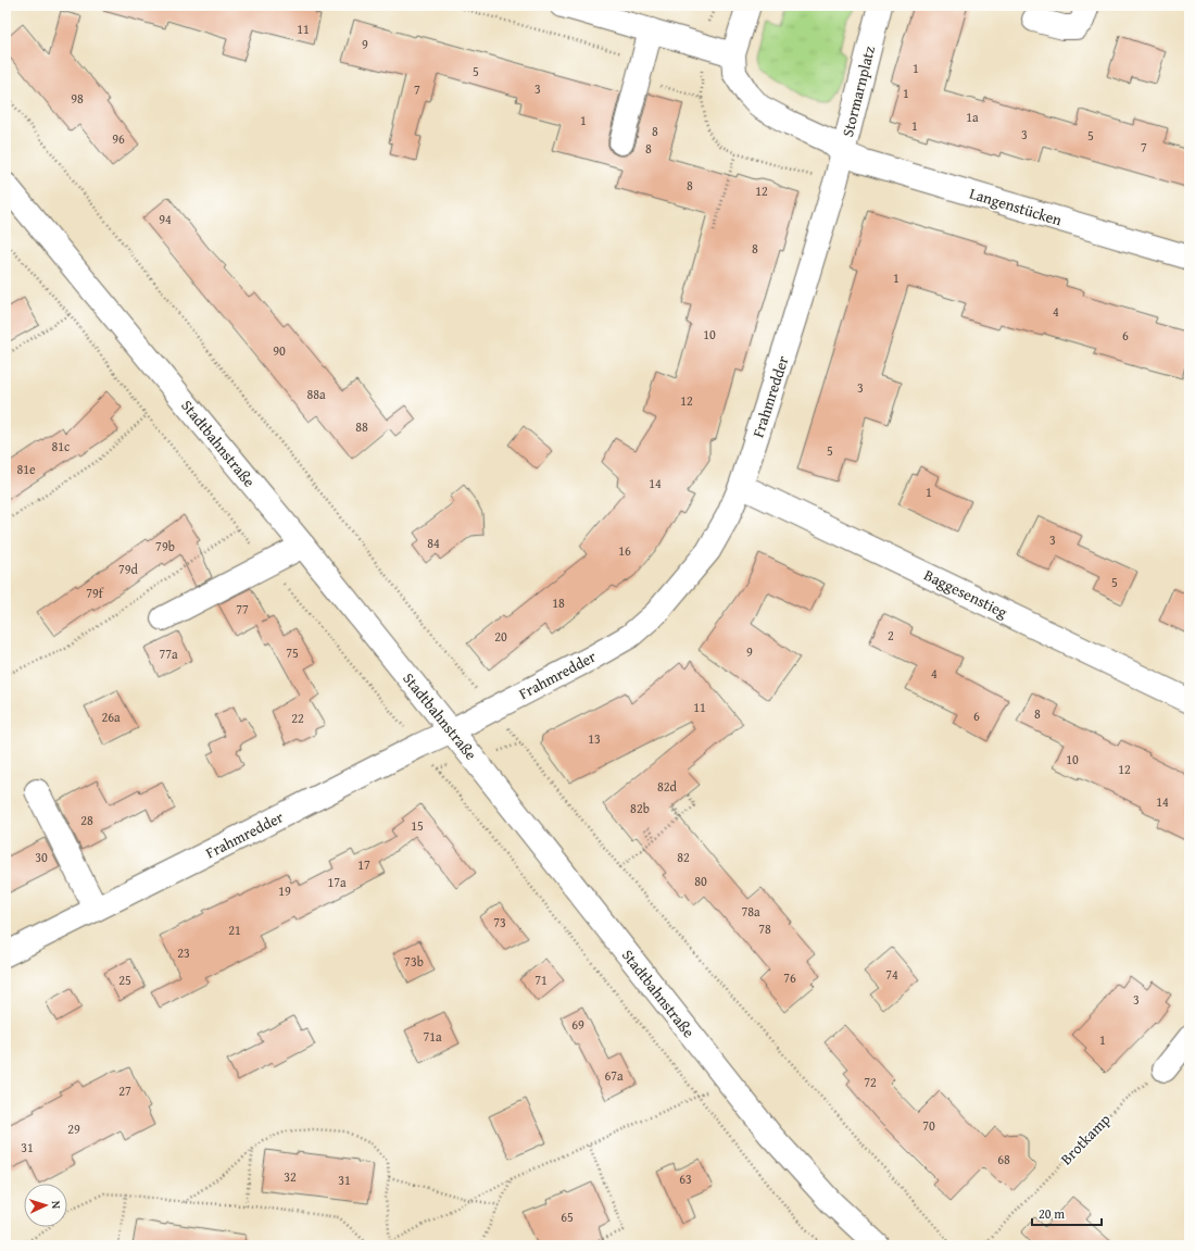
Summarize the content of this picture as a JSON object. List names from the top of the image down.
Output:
{
  "streets": {
    "street": [
      "Stormarnplatz",
      "Langenstücken",
      "Frahmredder",
      "Stadtbahnstraße",
      "Baggesenstieg"
    ],
    "path": ["Brotkamp"]
  },
  "crossings": [
    ["Stormarnplatz", "Langenstücken"],
    ["Stormarnplatz", "Frahmredder"],
    ["Langenstücken", "Frahmredder"],
    ["Frahmredder", "Stadtbahnstraße"],
    ["Frahmredder", "Baggesenstieg"]
  ],
  "house_numbers": [
    "11",
    "9",
    "1",
    "5",
    "3",
    "7",
    "1",
    "98",
    "1a",
    "1",
    "1",
    "8",
    "3",
    "5",
    "96",
    "7",
    "8",
    "8",
    "12",
    "94",
    "8",
    "1",
    "4",
    "10",
    "6",
    "90",
    "3",
    "88a",
    "12",
    "88",
    "81c",
    "5",
    "81e",
    "14",
    "1",
    "3",
    "84",
    "79b",
    "16",
    "79d",
    "5",
    "79f",
    "18",
    "77",
    "2",
    "20",
    "9",
    "75",
    "77a",
    "4",
    "11",
    "8",
    "6",
    "26a",
    "22",
    "13",
    "10",
    "12",
    "82d",
    "14",
    "82b",
    "28",
    "15",
    "30",
    "82",
    "17",
    "80",
    "17a",
    "19",
    "78a",
    "73",
    "78",
    "21",
    "23",
    "73b",
    "74",
    "76",
    "25",
    "71",
    "3",
    "69",
    "71a",
    "1",
    "67a",
    "72",
    "27",
    "70",
    "29",
    "31",
    "68",
    "32",
    "63",
    "31",
    "65"
  ],
  "scale_bar": "20 m",
  "north": "right"
}
